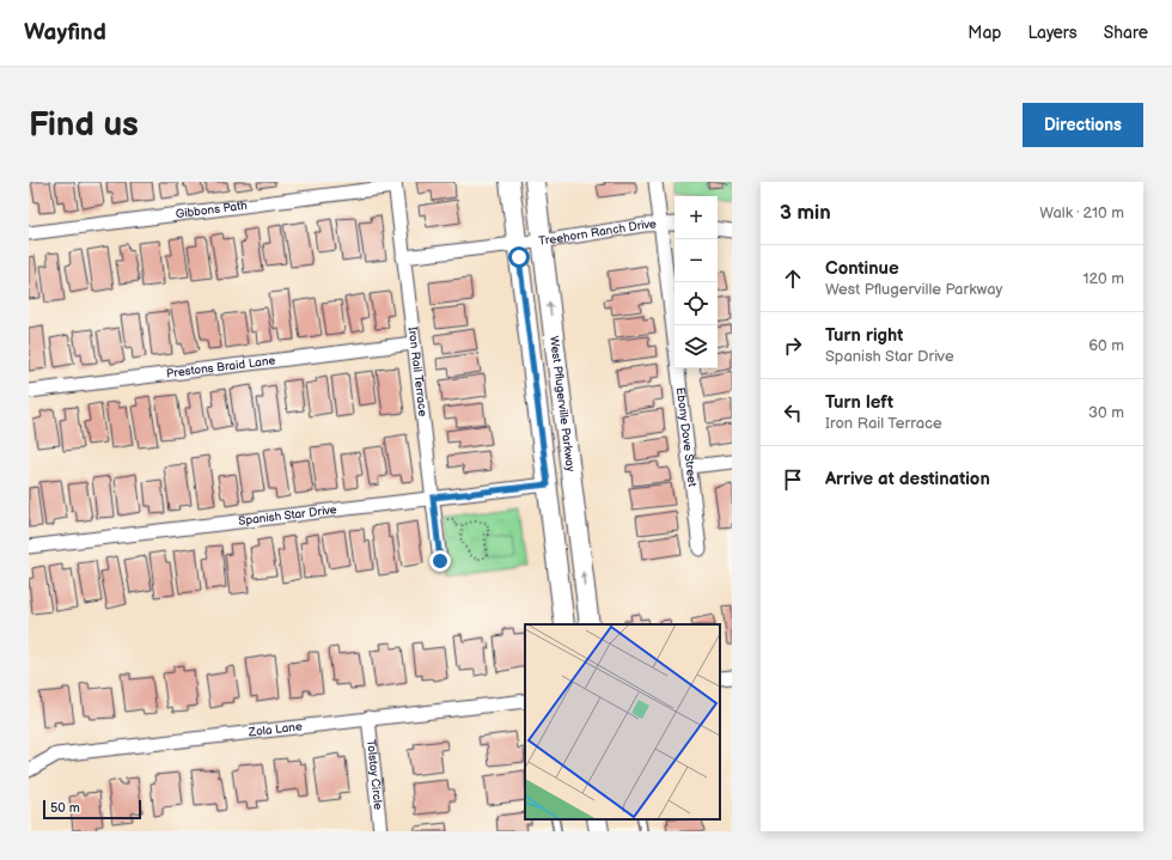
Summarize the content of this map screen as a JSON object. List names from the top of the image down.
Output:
{
  "streets": {
    "main road": ["West Pflugerville Parkway"],
    "street": [
      "Gibbons Path",
      "Treehorn Ranch Drive",
      "Prestons Braid Lane",
      "Iron Rail Terrace",
      "Ebony Dove Street",
      "Spanish Star Drive",
      "Zola Lane",
      "Tolstoy Circle"
    ]
  },
  "crossings": [
    ["Gibbons Path", "Iron Rail Terrace"],
    ["Treehorn Ranch Drive", "Iron Rail Terrace"],
    ["Treehorn Ranch Drive", "West Pflugerville Parkway"],
    ["Treehorn Ranch Drive", "Ebony Dove Street"],
    ["Prestons Braid Lane", "Iron Rail Terrace"],
    ["Iron Rail Terrace", "Spanish Star Drive"],
    ["West Pflugerville Parkway", "Spanish Star Drive"],
    ["Zola Lane", "Tolstoy Circle"]
  ],
  "scale_bar": "50 m",
  "page": {
    "header": "Wayfind",
    "nav": ["Map", "Layers", "Share"],
    "buttons": "Directions",
    "title": "Find us",
    "heading": ["3 min", "Walk · 210 m"],
    "map_buttons": ["+", "−"],
    "list": [
      ["Continue", "West Pflugerville Parkway", "120 m"],
      ["Turn right", "Spanish Star Drive", "60 m"],
      ["Turn left", "Iron Rail Terrace", "30 m"],
      "Arrive at destination"
    ],
    "scale": "50 m"
  }
}
